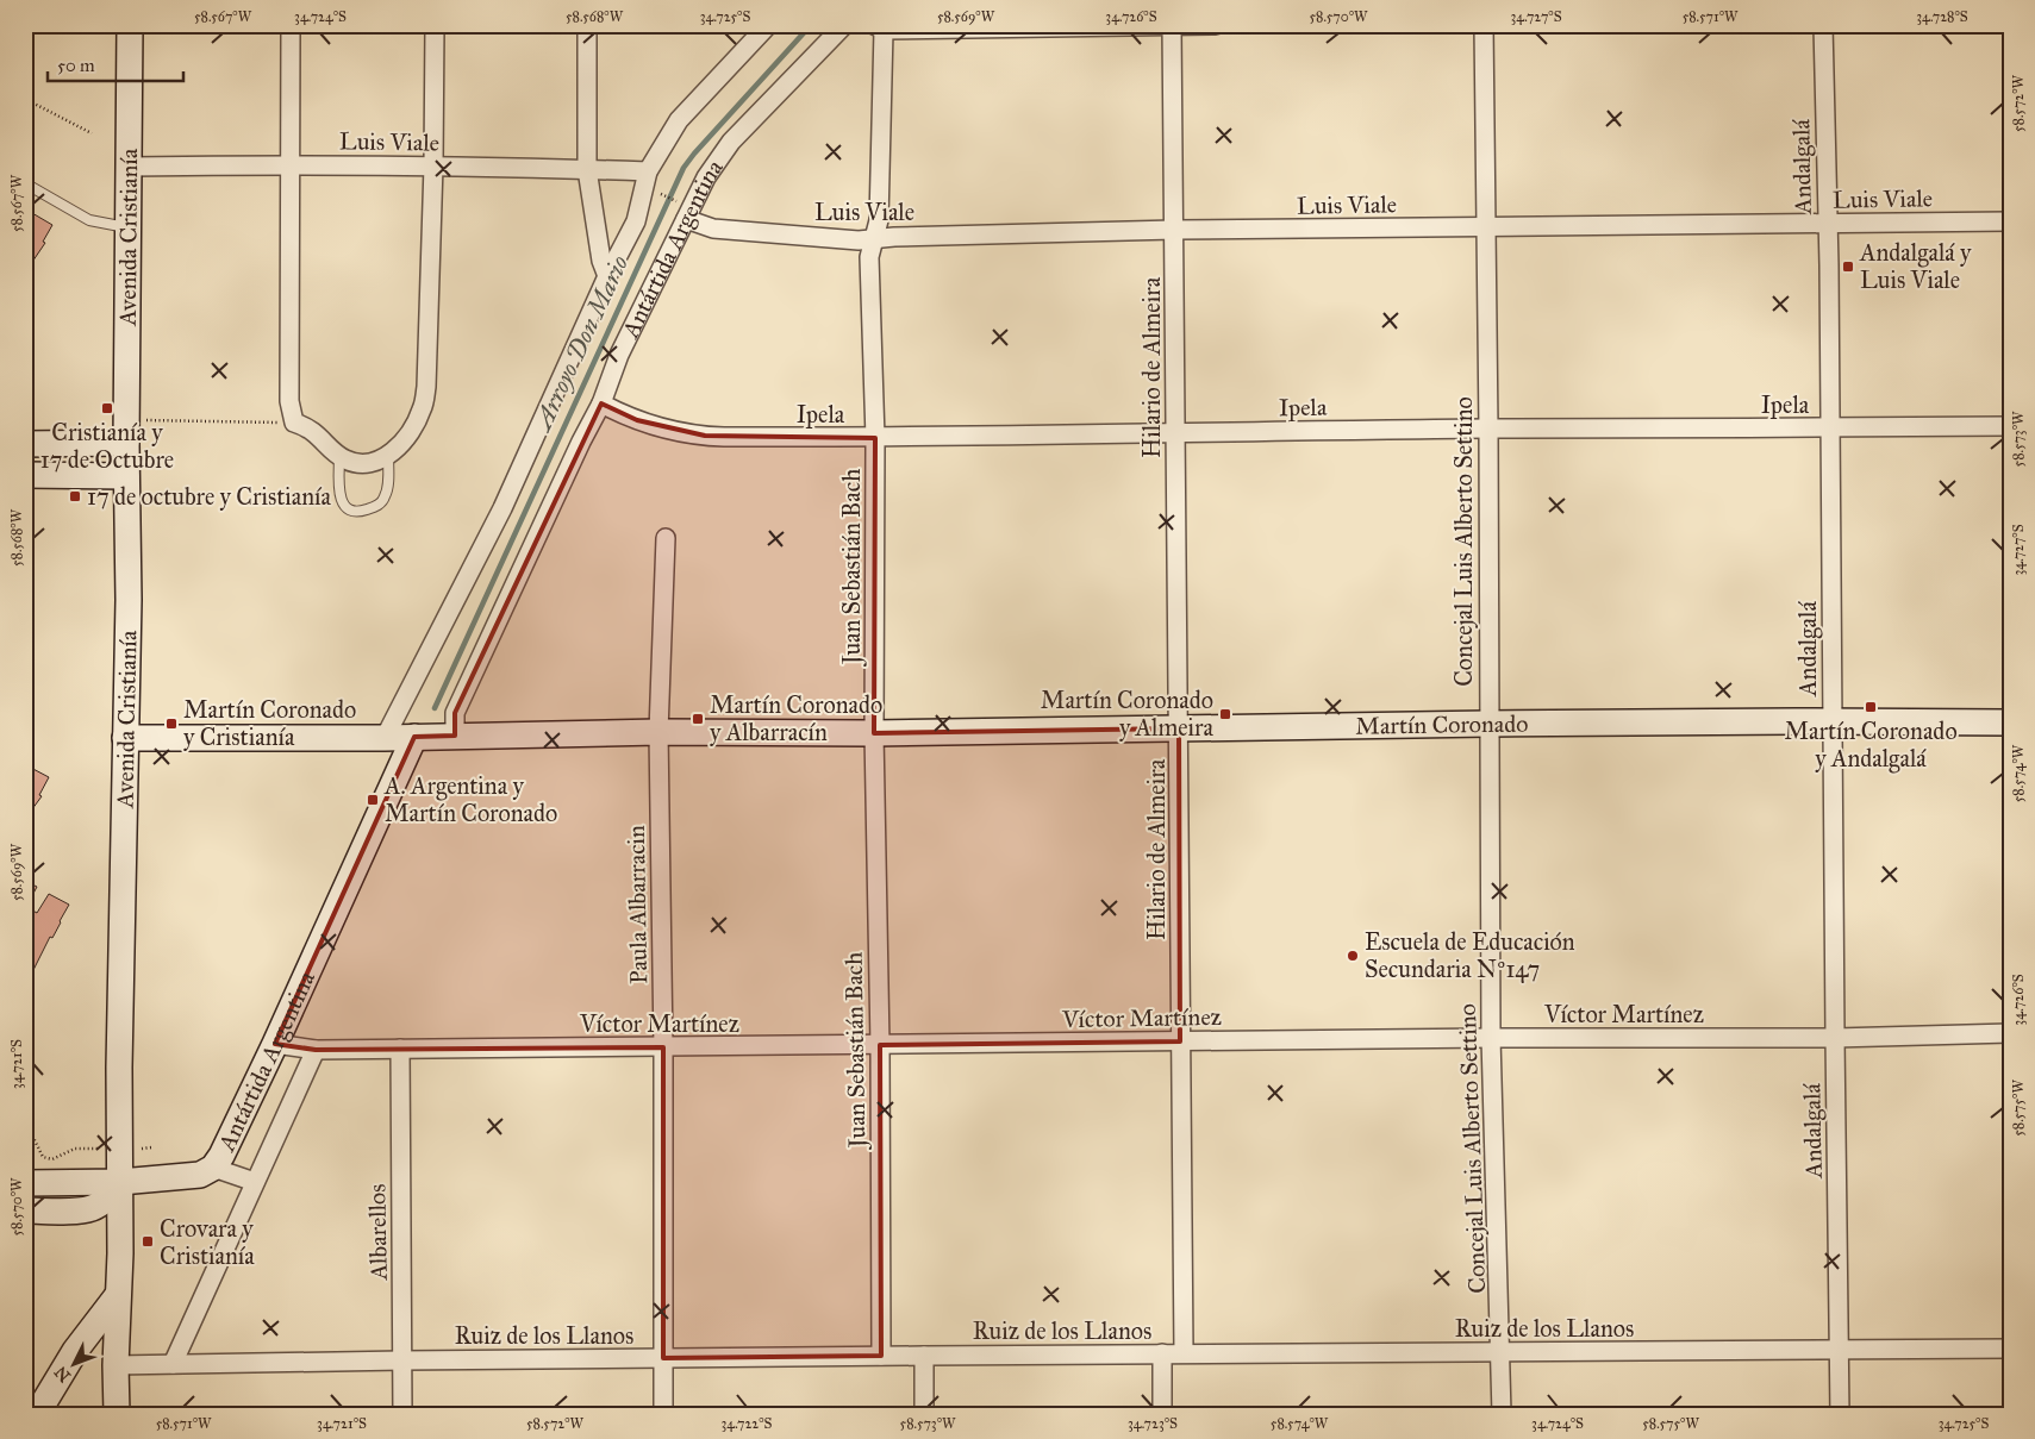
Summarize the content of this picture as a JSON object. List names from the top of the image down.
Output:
{
  "streets": {
    "street": [
      "Luis Viale",
      "Andalgalá",
      "Avenida Cristianía",
      "Antártida Argentina",
      "Hilario de Almeira",
      "Ipela",
      "Concejal Luis Alberto Settino",
      "Juan Sebastián Bach",
      "Martín Coronado",
      "Paula Albarracin",
      "Víctor Martínez",
      "Albarellos",
      "Ruiz de los Llanos"
    ]
  },
  "crossings": [
    ["Luis Viale", "Andalgalá"],
    ["Luis Viale", "Avenida Cristianía"],
    ["Luis Viale", "Antártida Argentina"],
    ["Luis Viale", "Hilario de Almeira"],
    ["Luis Viale", "Concejal Luis Alberto Settino"],
    ["Luis Viale", "Juan Sebastián Bach"],
    ["Andalgalá", "Ipela"],
    ["Andalgalá", "Martín Coronado"],
    ["Andalgalá", "Víctor Martínez"],
    ["Andalgalá", "Ruiz de los Llanos"],
    ["Avenida Cristianía", "Antártida Argentina"],
    ["Avenida Cristianía", "Martín Coronado"],
    ["Avenida Cristianía", "Ruiz de los Llanos"],
    ["Antártida Argentina", "Ipela"],
    ["Antártida Argentina", "Martín Coronado"],
    ["Antártida Argentina", "Víctor Martínez"],
    ["Hilario de Almeira", "Ipela"],
    ["Hilario de Almeira", "Martín Coronado"],
    ["Hilario de Almeira", "Víctor Martínez"],
    ["Hilario de Almeira", "Ruiz de los Llanos"],
    ["Ipela", "Concejal Luis Alberto Settino"],
    ["Ipela", "Juan Sebastián Bach"],
    ["Concejal Luis Alberto Settino", "Martín Coronado"],
    ["Concejal Luis Alberto Settino", "Víctor Martínez"],
    ["Concejal Luis Alberto Settino", "Ruiz de los Llanos"],
    ["Juan Sebastián Bach", "Martín Coronado"],
    ["Juan Sebastián Bach", "Víctor Martínez"],
    ["Juan Sebastián Bach", "Ruiz de los Llanos"],
    ["Martín Coronado", "Paula Albarracin"],
    ["Paula Albarracin", "Víctor Martínez"],
    ["Paula Albarracin", "Ruiz de los Llanos"],
    ["Víctor Martínez", "Albarellos"],
    ["Albarellos", "Ruiz de los Llanos"]
  ],
  "water": ["Arroyo Don Mario"],
  "places": {
    "transit": [
      "Andalgalá y Luis Viale",
      "Cristianía y 17 de Octubre",
      "17 de octubre y Cristianía",
      "Martín Coronado y Andalgalá",
      "Martín Coronado y Almeira",
      "Martín Coronado y Albarracín",
      "Martín Coronado y Cristianía",
      "A. Argentina y Martín Coronado",
      "Crovara y Cristianía"
    ],
    "other": ["Escuela de Educación Secundaria Nº147"]
  },
  "scale_bar": "50 m",
  "north": "bottom left",
  "coordinates": [
    "58.567°W",
    "34.724°S",
    "58.568°W",
    "34.725°S",
    "58.569°W",
    "34.726°S",
    "58.570°W",
    "34.727°S",
    "58.571°W",
    "34.728°S",
    "58.572°W",
    "58.573°W",
    "58.574°W",
    "34.721°S",
    "58.575°W",
    "34.722°S",
    "34.723°S"
  ]
}
